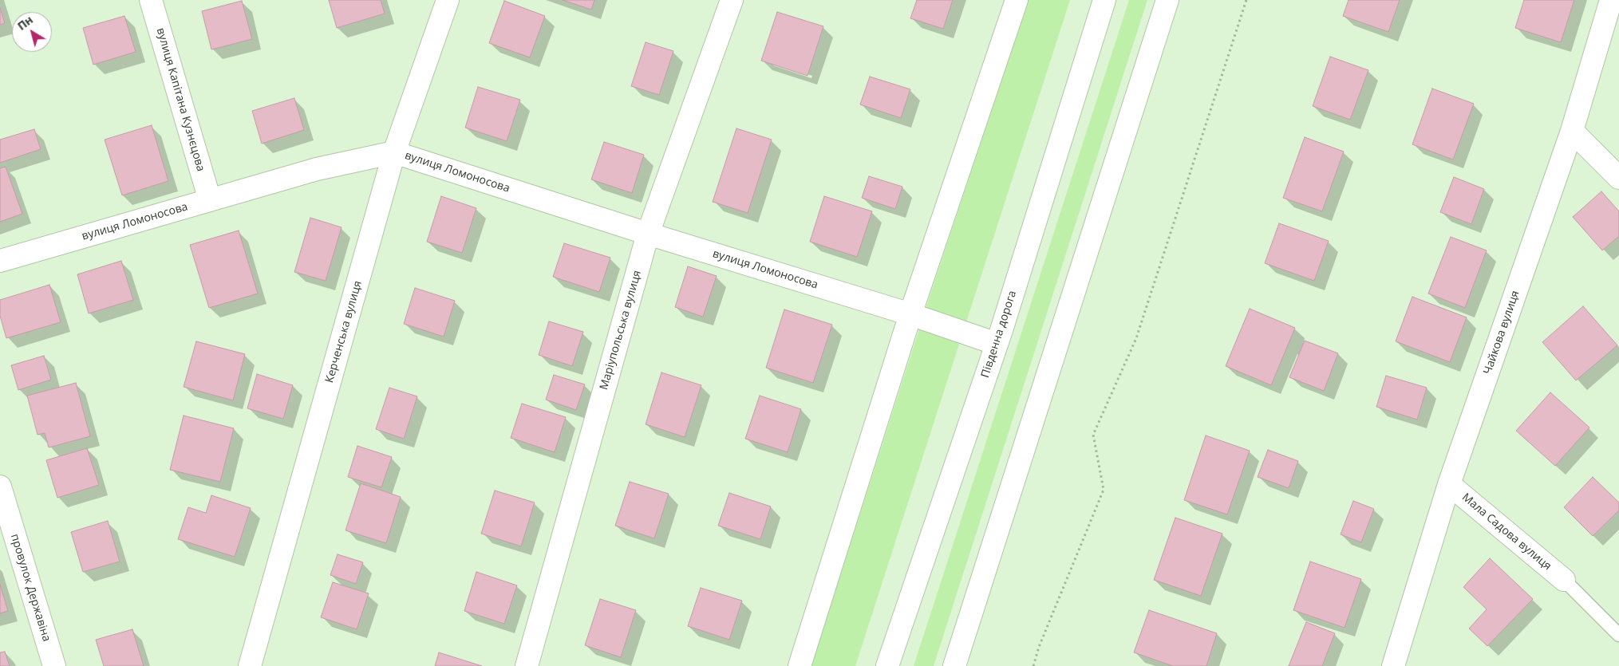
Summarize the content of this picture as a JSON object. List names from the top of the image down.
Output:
{
  "streets": {
    "street": [
      "вулиця Капітана Кузнєцова",
      "вулиця Ломоносова",
      "Маріупольська вулиця",
      "Керченська вулиця",
      "Чайкова вулиця",
      "Південна дорога",
      "Мала Садова вулиця",
      "провулок Державіна"
    ]
  },
  "crossings": [
    ["вулиця Капітана Кузнєцова", "вулиця Ломоносова"],
    ["вулиця Ломоносова", "Маріупольська вулиця"],
    ["вулиця Ломоносова", "Керченська вулиця"],
    ["вулиця Ломоносова", "Південна дорога"],
    ["Чайкова вулиця", "Мала Садова вулиця"]
  ],
  "north": "top left"
}
